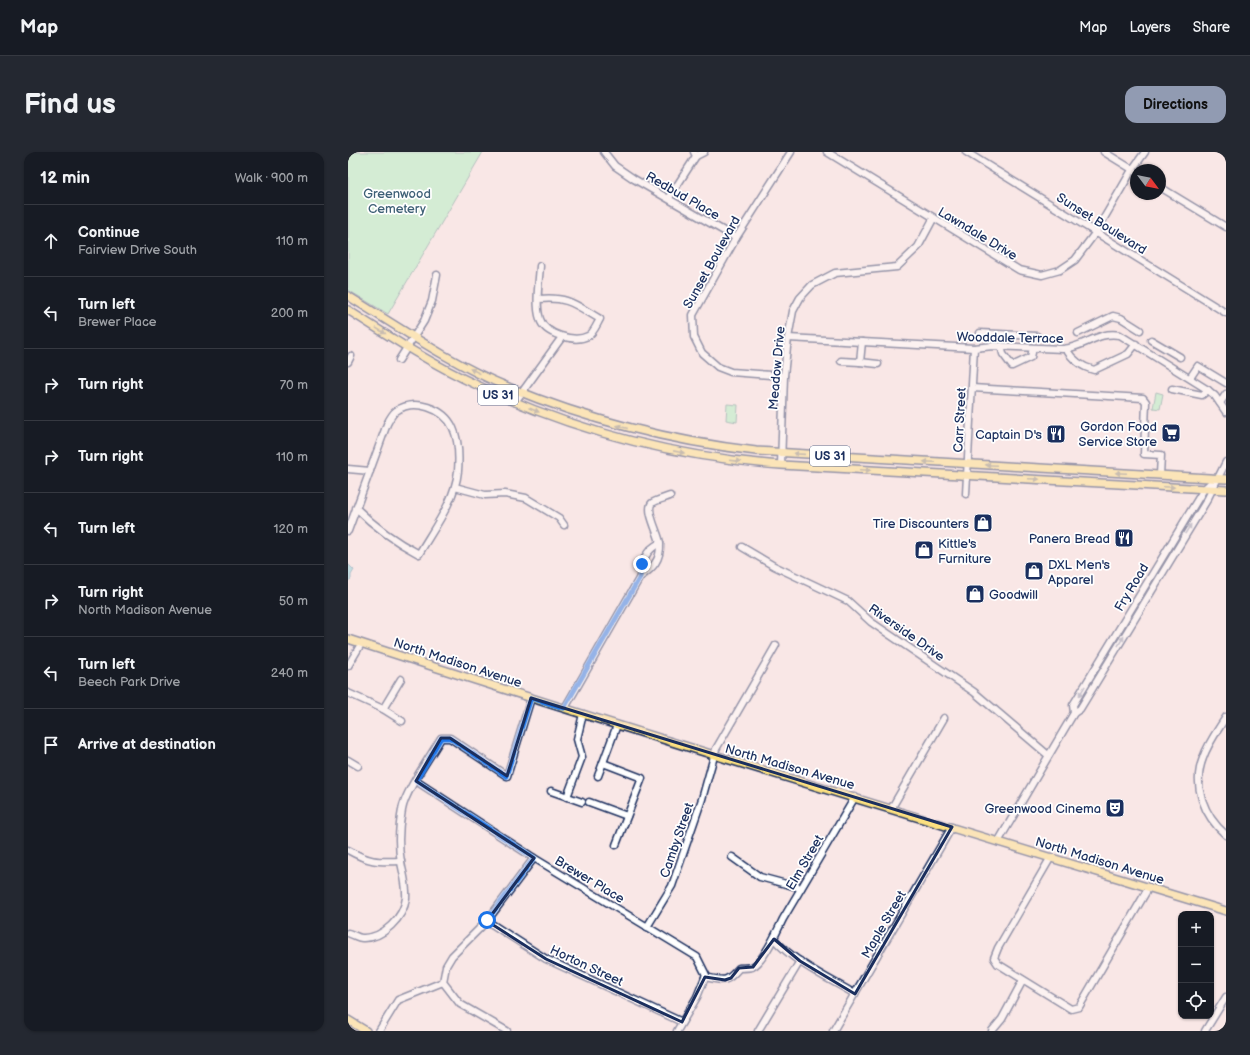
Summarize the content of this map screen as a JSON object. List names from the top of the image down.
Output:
{
  "streets": {
    "main road": ["US 31", "North Madison Avenue"],
    "street": [
      "Redbud Place",
      "Sunset Boulevard",
      "Lawndale Drive",
      "Wooddale Terrace",
      "Meadow Drive",
      "Carr Street",
      "Fry Road",
      "Riverside Drive",
      "Camby Street",
      "Elm Street",
      "Brewer Place",
      "Maple Street",
      "Horton Street"
    ]
  },
  "crossings": [
    ["Redbud Place", "Sunset Boulevard"],
    ["Sunset Boulevard", "Lawndale Drive"],
    ["Sunset Boulevard", "Meadow Drive"],
    ["Lawndale Drive", "Meadow Drive"],
    ["Wooddale Terrace", "Meadow Drive"],
    ["Wooddale Terrace", "Carr Street"],
    ["Meadow Drive", "US 31"],
    ["US 31", "Carr Street"],
    ["US 31", "Fry Road"],
    ["Fry Road", "Riverside Drive"],
    ["Fry Road", "North Madison Avenue"],
    ["North Madison Avenue", "Camby Street"],
    ["North Madison Avenue", "Elm Street"],
    ["North Madison Avenue", "Maple Street"],
    ["Camby Street", "Brewer Place"],
    ["Elm Street", "Brewer Place"]
  ],
  "parks": ["Greenwood Cemetery"],
  "places": {
    "supermarket": ["Gordon Food Service Store"],
    "restaurant": ["Captain D's", "Panera Bread"],
    "shop": [
      "Tire Discounters",
      "Kittle's Furniture",
      "DXL Men's Apparel",
      "Goodwill"
    ],
    "theatre": ["Greenwood Cinema"]
  },
  "north": "bottom right",
  "page": {
    "header": "Map",
    "nav": ["Map", "Layers", "Share"],
    "buttons": "Directions",
    "title": "Find us",
    "heading": ["12 min", "Walk · 900 m"],
    "list": [
      ["Continue", "Fairview Drive South", "110 m"],
      ["Turn left", "Brewer Place", "200 m"],
      ["Turn right", "70 m"],
      ["Turn right", "110 m"],
      ["Turn left", "120 m"],
      ["Turn right", "North Madison Avenue", "50 m"],
      ["Turn left", "Beech Park Drive", "240 m"],
      "Arrive at destination"
    ],
    "map_buttons": ["+", "−"]
  }
}
